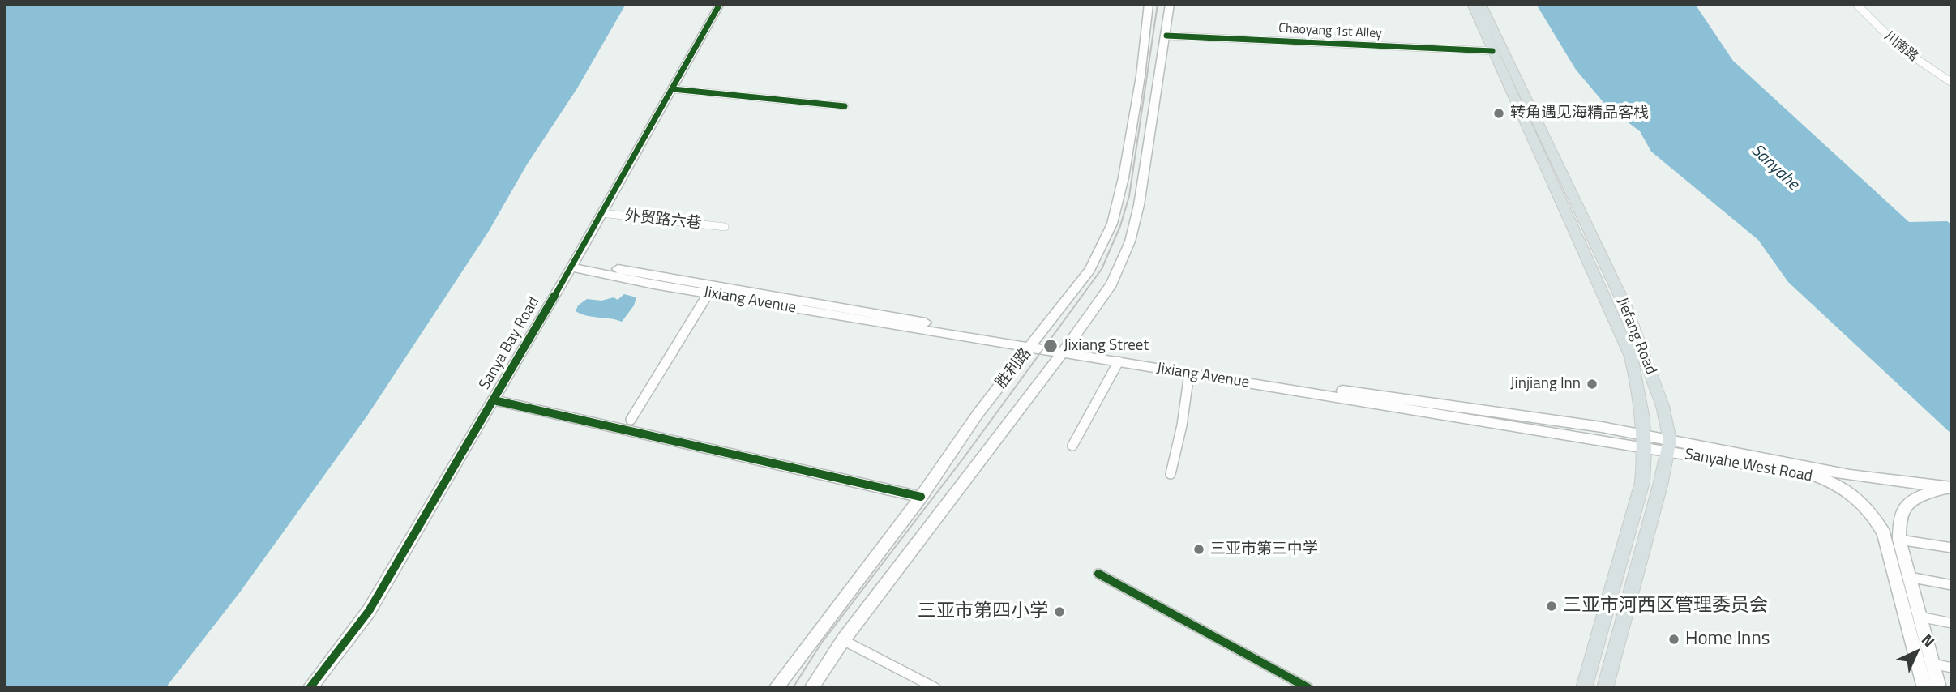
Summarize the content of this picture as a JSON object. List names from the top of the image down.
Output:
{
  "streets": {
    "main road": [
      "Jixiang Avenue",
      "Jiefang Road",
      "Sanya Bay Road",
      "胜利路",
      "Sanyahe West Road"
    ],
    "street": ["Chaoyang 1st Alley", "川南路", "外贸路六巷"]
  },
  "crossings": [
    ["Chaoyang 1st Alley", "Jiefang Road"],
    ["Chaoyang 1st Alley", "胜利路"],
    ["外贸路六巷", "Sanya Bay Road"],
    ["Jixiang Avenue", "Jiefang Road"],
    ["Jixiang Avenue", "Sanya Bay Road"],
    ["Jixiang Avenue", "胜利路"],
    ["Jixiang Avenue", "Sanyahe West Road"],
    ["Jiefang Road", "Sanyahe West Road"]
  ],
  "water": ["Sanyahe"],
  "places": [
    "转角遇见海精品客栈",
    "Jixiang Street",
    "Jinjiang Inn",
    "三亚市第三中学",
    "三亚市河西区管理委员会",
    "三亚市第四小学",
    "Home Inns"
  ],
  "north": "top right"
}
